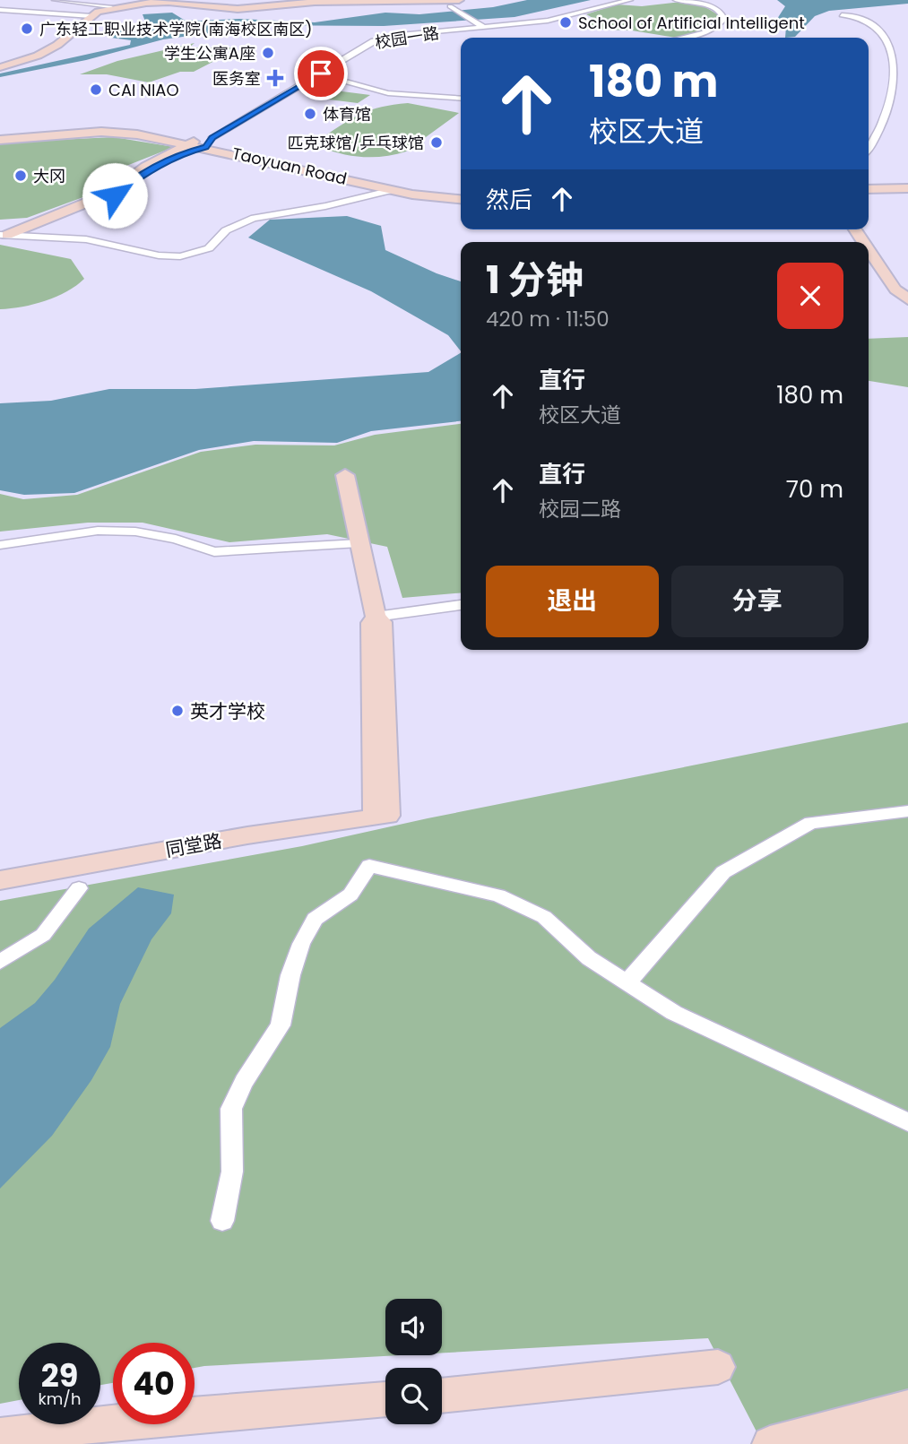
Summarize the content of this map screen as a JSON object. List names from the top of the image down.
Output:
{
  "streets": {
    "street": ["校园一路", "Taoyuan Road", "同堂路"]
  },
  "crossings": [
    ["校园一路", "Taoyuan Road"]
  ],
  "places": {
    "other": [
      "School of Artificial Intelligent",
      "广东轻工职业技术学院(南海校区南区)",
      "学生公寓A座",
      "CAI NIAO",
      "体育馆",
      "匹克球馆/乒乓球馆",
      "大冈",
      "英才学校"
    ],
    "health": ["医务室"]
  },
  "page": {
    "turn": ["180 m", "校区大道"],
    "then": "然后",
    "heading": ["1 分钟", "420 m · 11:50"],
    "list": [
      {
        "name": "直行",
        "note": "校区大道",
        "value": "180 m"
      },
      {
        "name": "直行",
        "note": "校园二路",
        "value": "70 m"
      }
    ],
    "buttons": ["退出", "分享"],
    "speed": "29 km/h",
    "limit": "40"
  }
}
